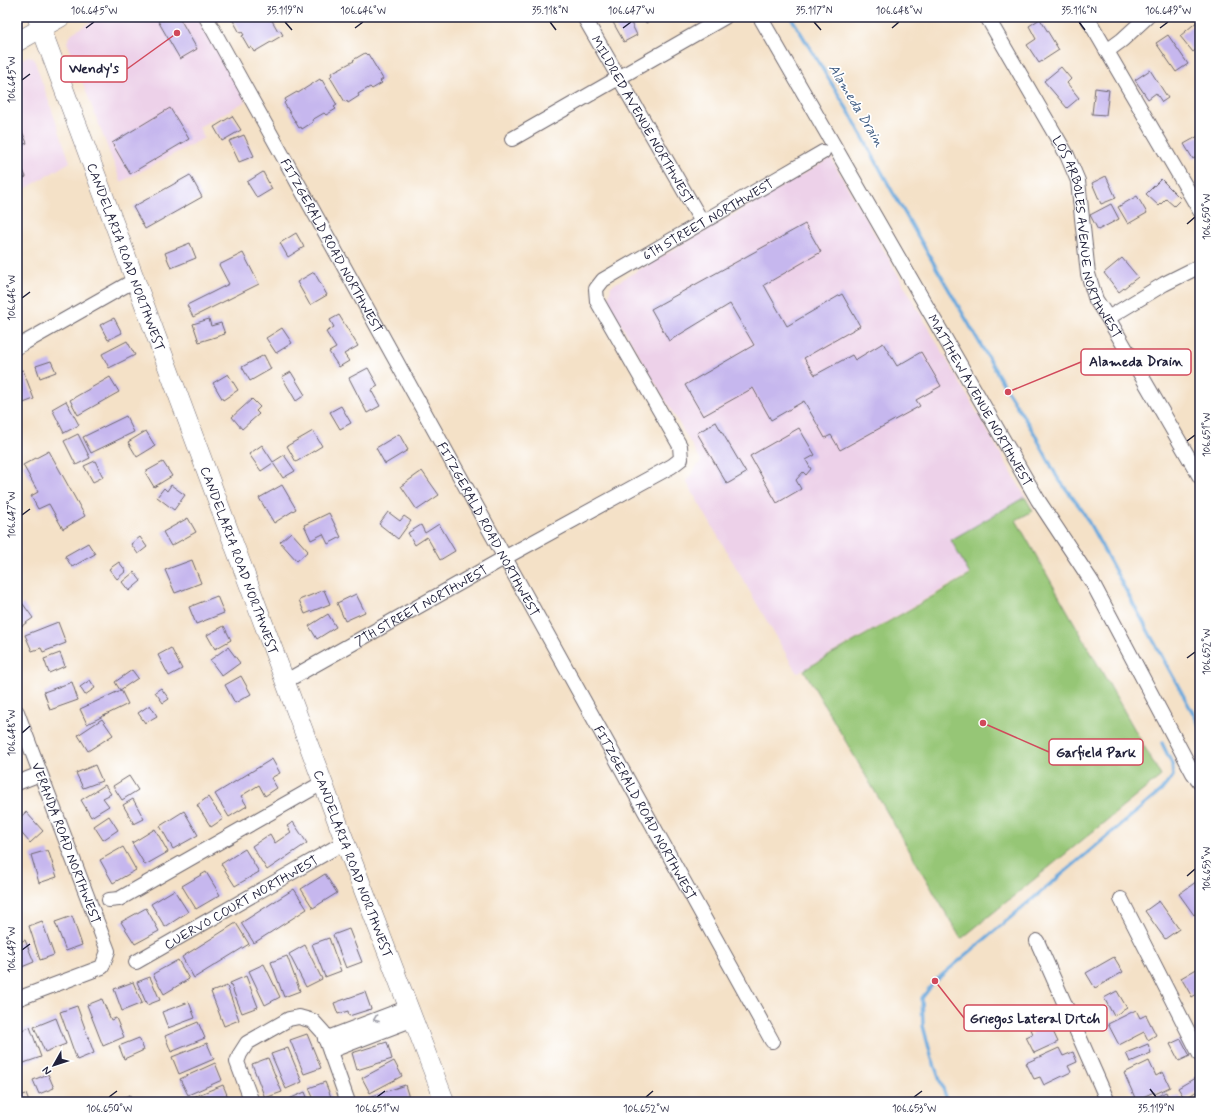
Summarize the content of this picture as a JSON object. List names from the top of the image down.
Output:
{
  "streets": {
    "main road": ["CANDELARIA ROAD NORTHWEST"],
    "street": [
      "MILDRED AVENUE NORTHWEST",
      "6TH STREET NORTHWEST",
      "LOS ARBOLES AVENUE NORTHWEST",
      "FITZGERALD ROAD NORTHWEST",
      "MATTHEW AVENUE NORTHWEST",
      "7TH STREET NORTHWEST",
      "VERANDA ROAD NORTHWEST",
      "CUERVO COURT NORTHWEST"
    ]
  },
  "crossings": [
    ["MILDRED AVENUE NORTHWEST", "6TH STREET NORTHWEST"],
    ["6TH STREET NORTHWEST", "7TH STREET NORTHWEST"],
    ["FITZGERALD ROAD NORTHWEST", "7TH STREET NORTHWEST"],
    ["CANDELARIA ROAD NORTHWEST", "7TH STREET NORTHWEST"],
    ["CANDELARIA ROAD NORTHWEST", "CUERVO COURT NORTHWEST"]
  ],
  "water": ["Alameda Drain"],
  "places": [
    "Wendy's",
    "Alameda Drain",
    "Garfield Park",
    "Griegos Lateral Ditch"
  ],
  "north": "bottom left",
  "coordinates": [
    "106.645°W",
    "35.119°N",
    "106.646°W",
    "35.118°N",
    "106.647°W",
    "35.117°N",
    "106.648°W",
    "35.116°N",
    "106.649°W",
    "106.650°W",
    "106.651°W",
    "106.652°W",
    "106.653°W"
  ]
}
